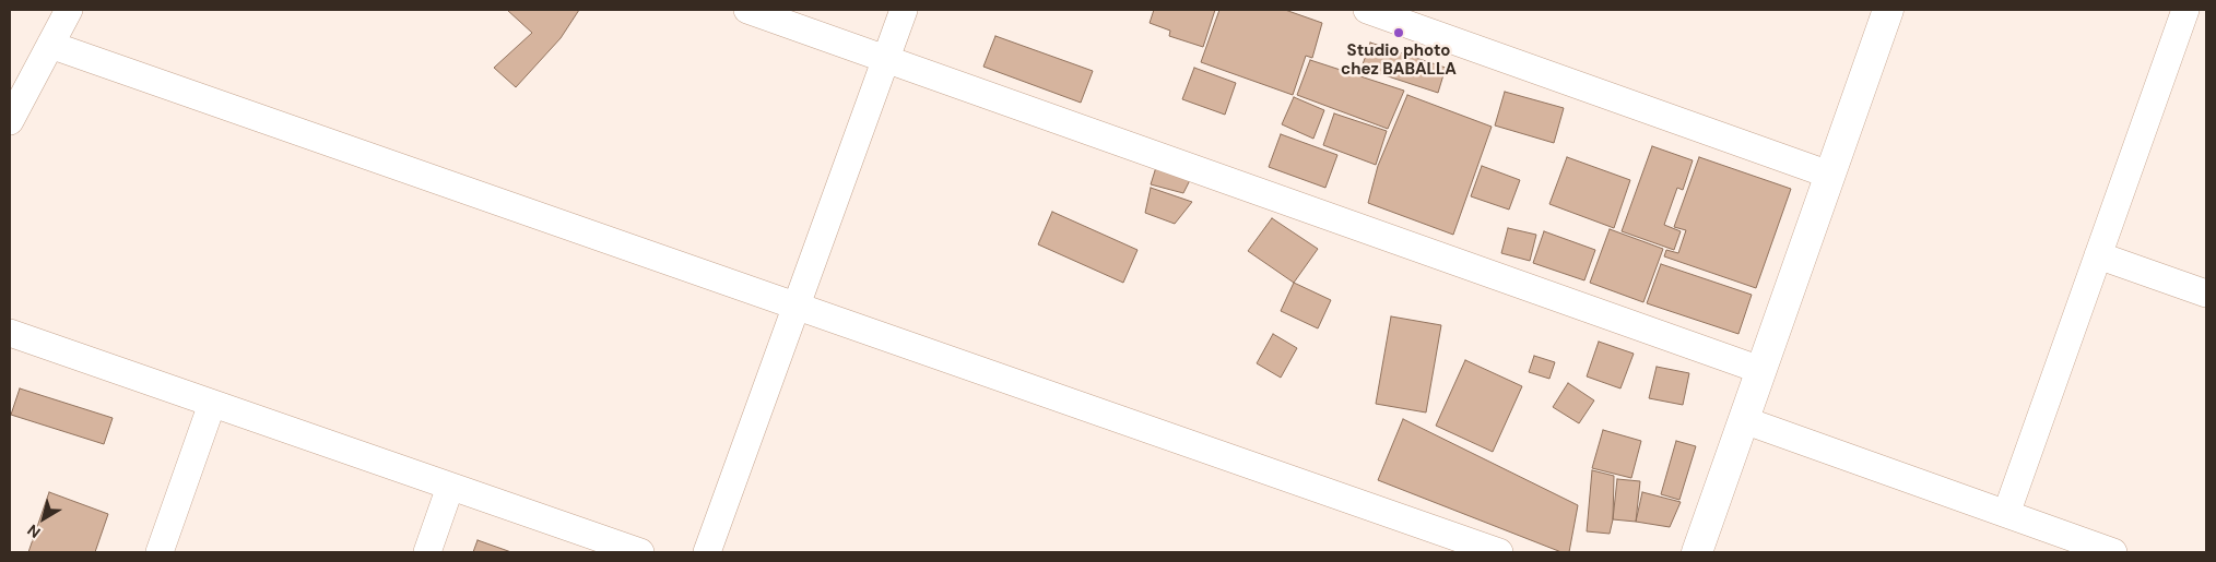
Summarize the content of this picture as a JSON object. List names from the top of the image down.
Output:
{
  "places": ["Studio photo chez BABALLA"],
  "north": "bottom left"
}
